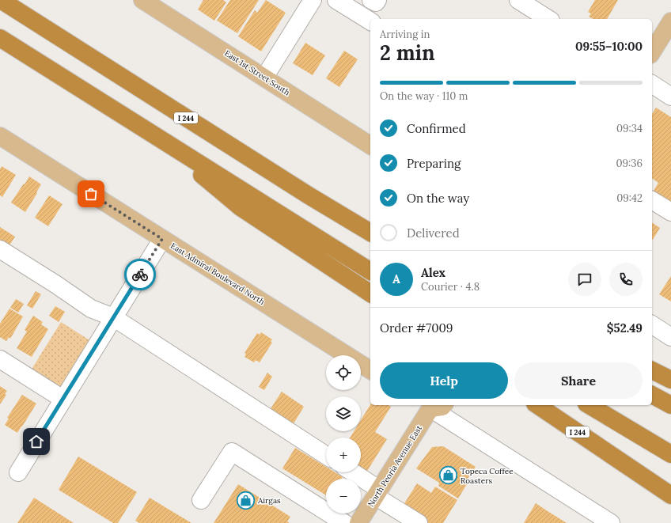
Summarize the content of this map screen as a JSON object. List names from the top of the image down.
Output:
{
  "streets": {
    "highway": ["I 244"],
    "main road": ["East 1st Street South", "East Admiral Boulevard North", "North Peoria Avenue East"]
  },
  "places": {
    "shop": ["Topeca Coffee Roasters", "Airgas"]
  },
  "page": {
    "heading": ["2 min", "Arriving in", "09:55–10:00"],
    "panel": [
      "Alex",
      "Courier · 4.8",
      "Order #7009",
      "$52.49"
    ],
    "bar": "On the way · 110 m",
    "list": [
      ["Confirmed", "09:34"],
      ["Preparing", "09:36"],
      ["On the way", "09:42"],
      "Delivered"
    ],
    "round": "A",
    "map_buttons": ["+", "−"],
    "buttons": ["Help", "Share"]
  }
}
